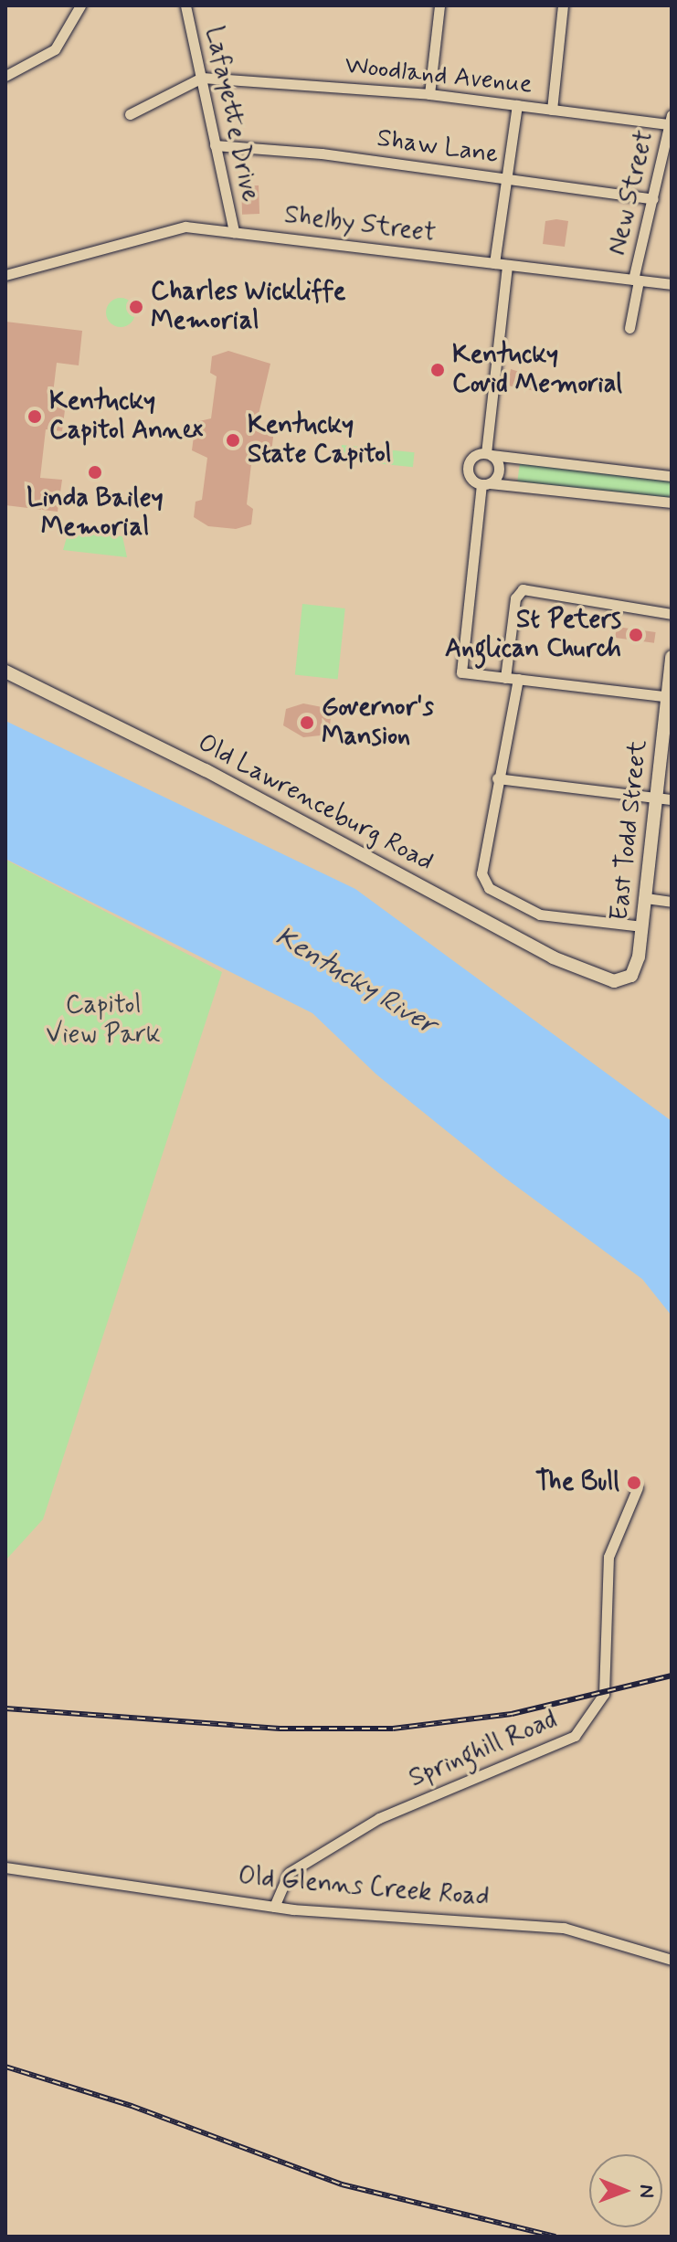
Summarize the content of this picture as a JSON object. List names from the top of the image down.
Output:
{
  "streets": {
    "main road": ["Old Lawrenceburg Road", "East Todd Street"],
    "street": [
      "Woodland Avenue",
      "Lafayette Drive",
      "Shaw Lane",
      "New Street",
      "Shelby Street",
      "Springhill Road",
      "Old Glenns Creek Road"
    ]
  },
  "crossings": [
    ["Woodland Avenue", "Lafayette Drive"],
    ["Woodland Avenue", "New Street"],
    ["Lafayette Drive", "Shaw Lane"],
    ["Lafayette Drive", "Shelby Street"],
    ["Shaw Lane", "New Street"],
    ["New Street", "Shelby Street"],
    ["Old Lawrenceburg Road", "East Todd Street"],
    ["Springhill Road", "Old Glenns Creek Road"]
  ],
  "water": ["Kentucky River"],
  "parks": ["Capitol View Park"],
  "places": [
    "Charles Wickliffe Memorial",
    "Kentucky Covid Memorial",
    "Kentucky Capitol Annex",
    "Kentucky State Capitol",
    "Linda Bailey Memorial",
    "St Peters Anglican Church",
    "Governor's Mansion",
    "The Bull"
  ],
  "north": "right"
}
